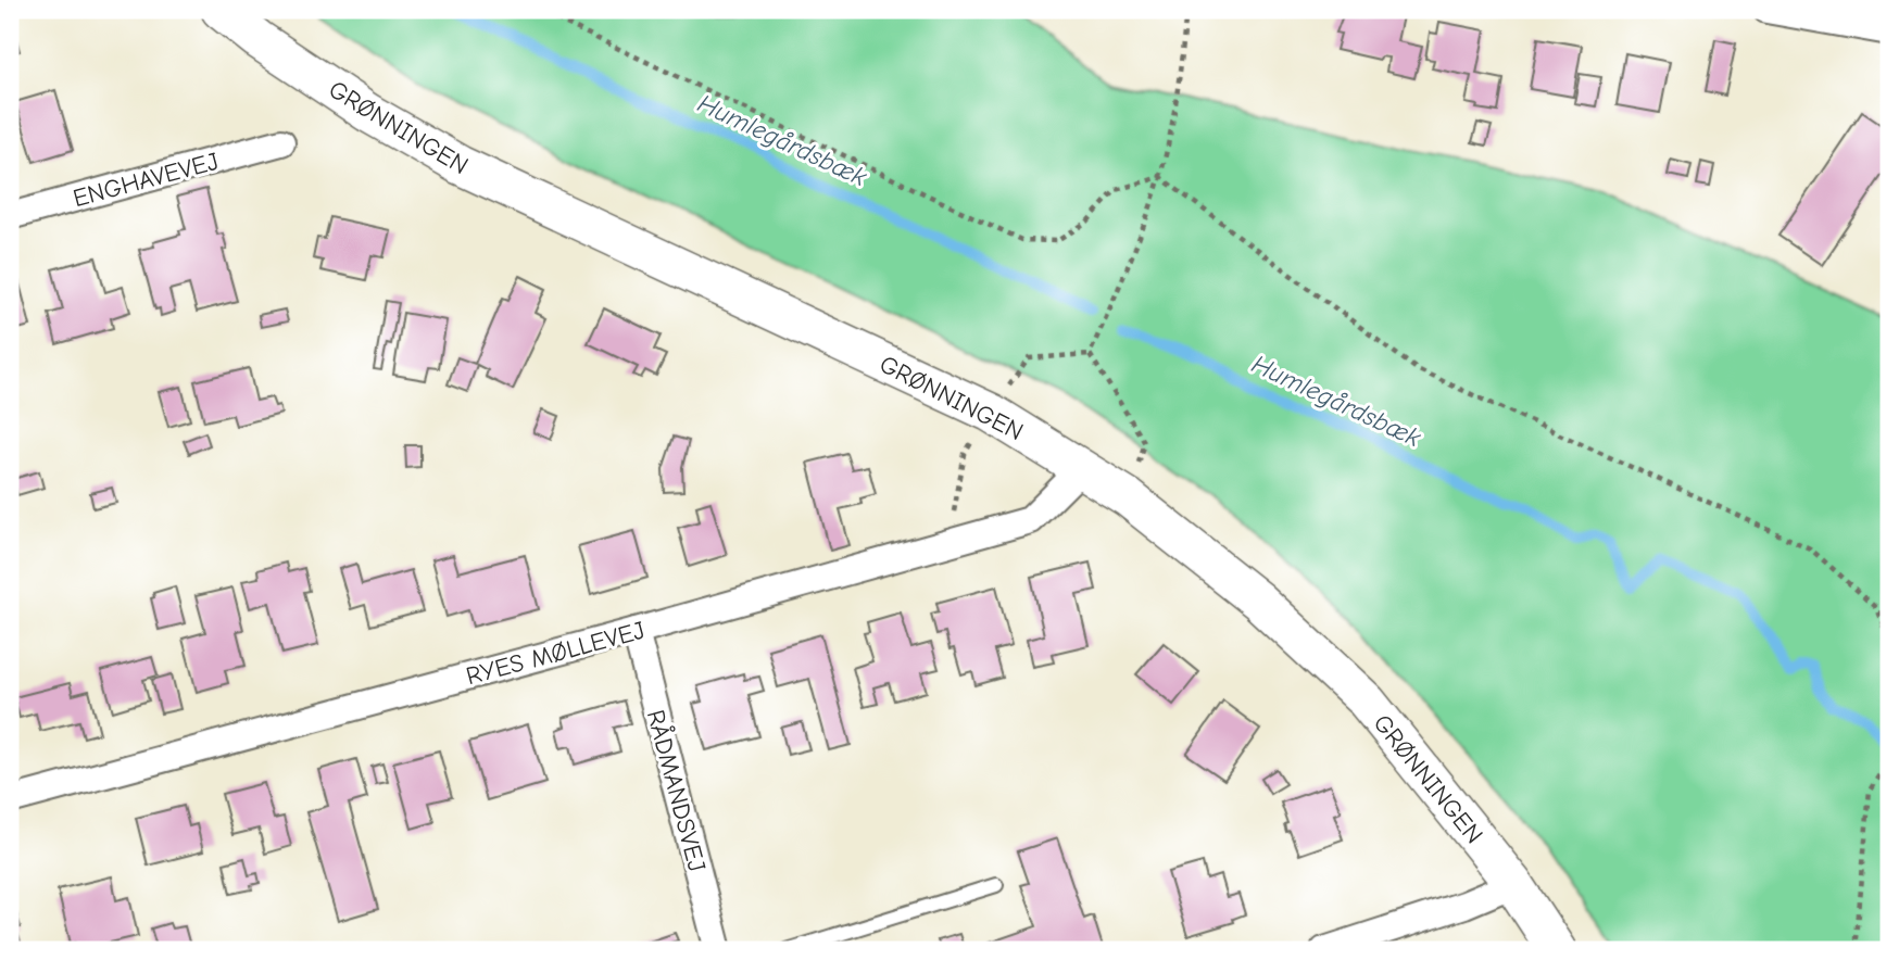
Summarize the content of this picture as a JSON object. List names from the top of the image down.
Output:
{
  "streets": {
    "street": [
      "GRØNNINGEN",
      "ENGHAVEVEJ",
      "RYES MØLLEVEJ",
      "RÅDMANDSVEJ"
    ]
  },
  "crossings": [
    ["GRØNNINGEN", "RYES MØLLEVEJ"],
    ["RYES MØLLEVEJ", "RÅDMANDSVEJ"]
  ],
  "water": ["Humlegårdsbæk"]
}
